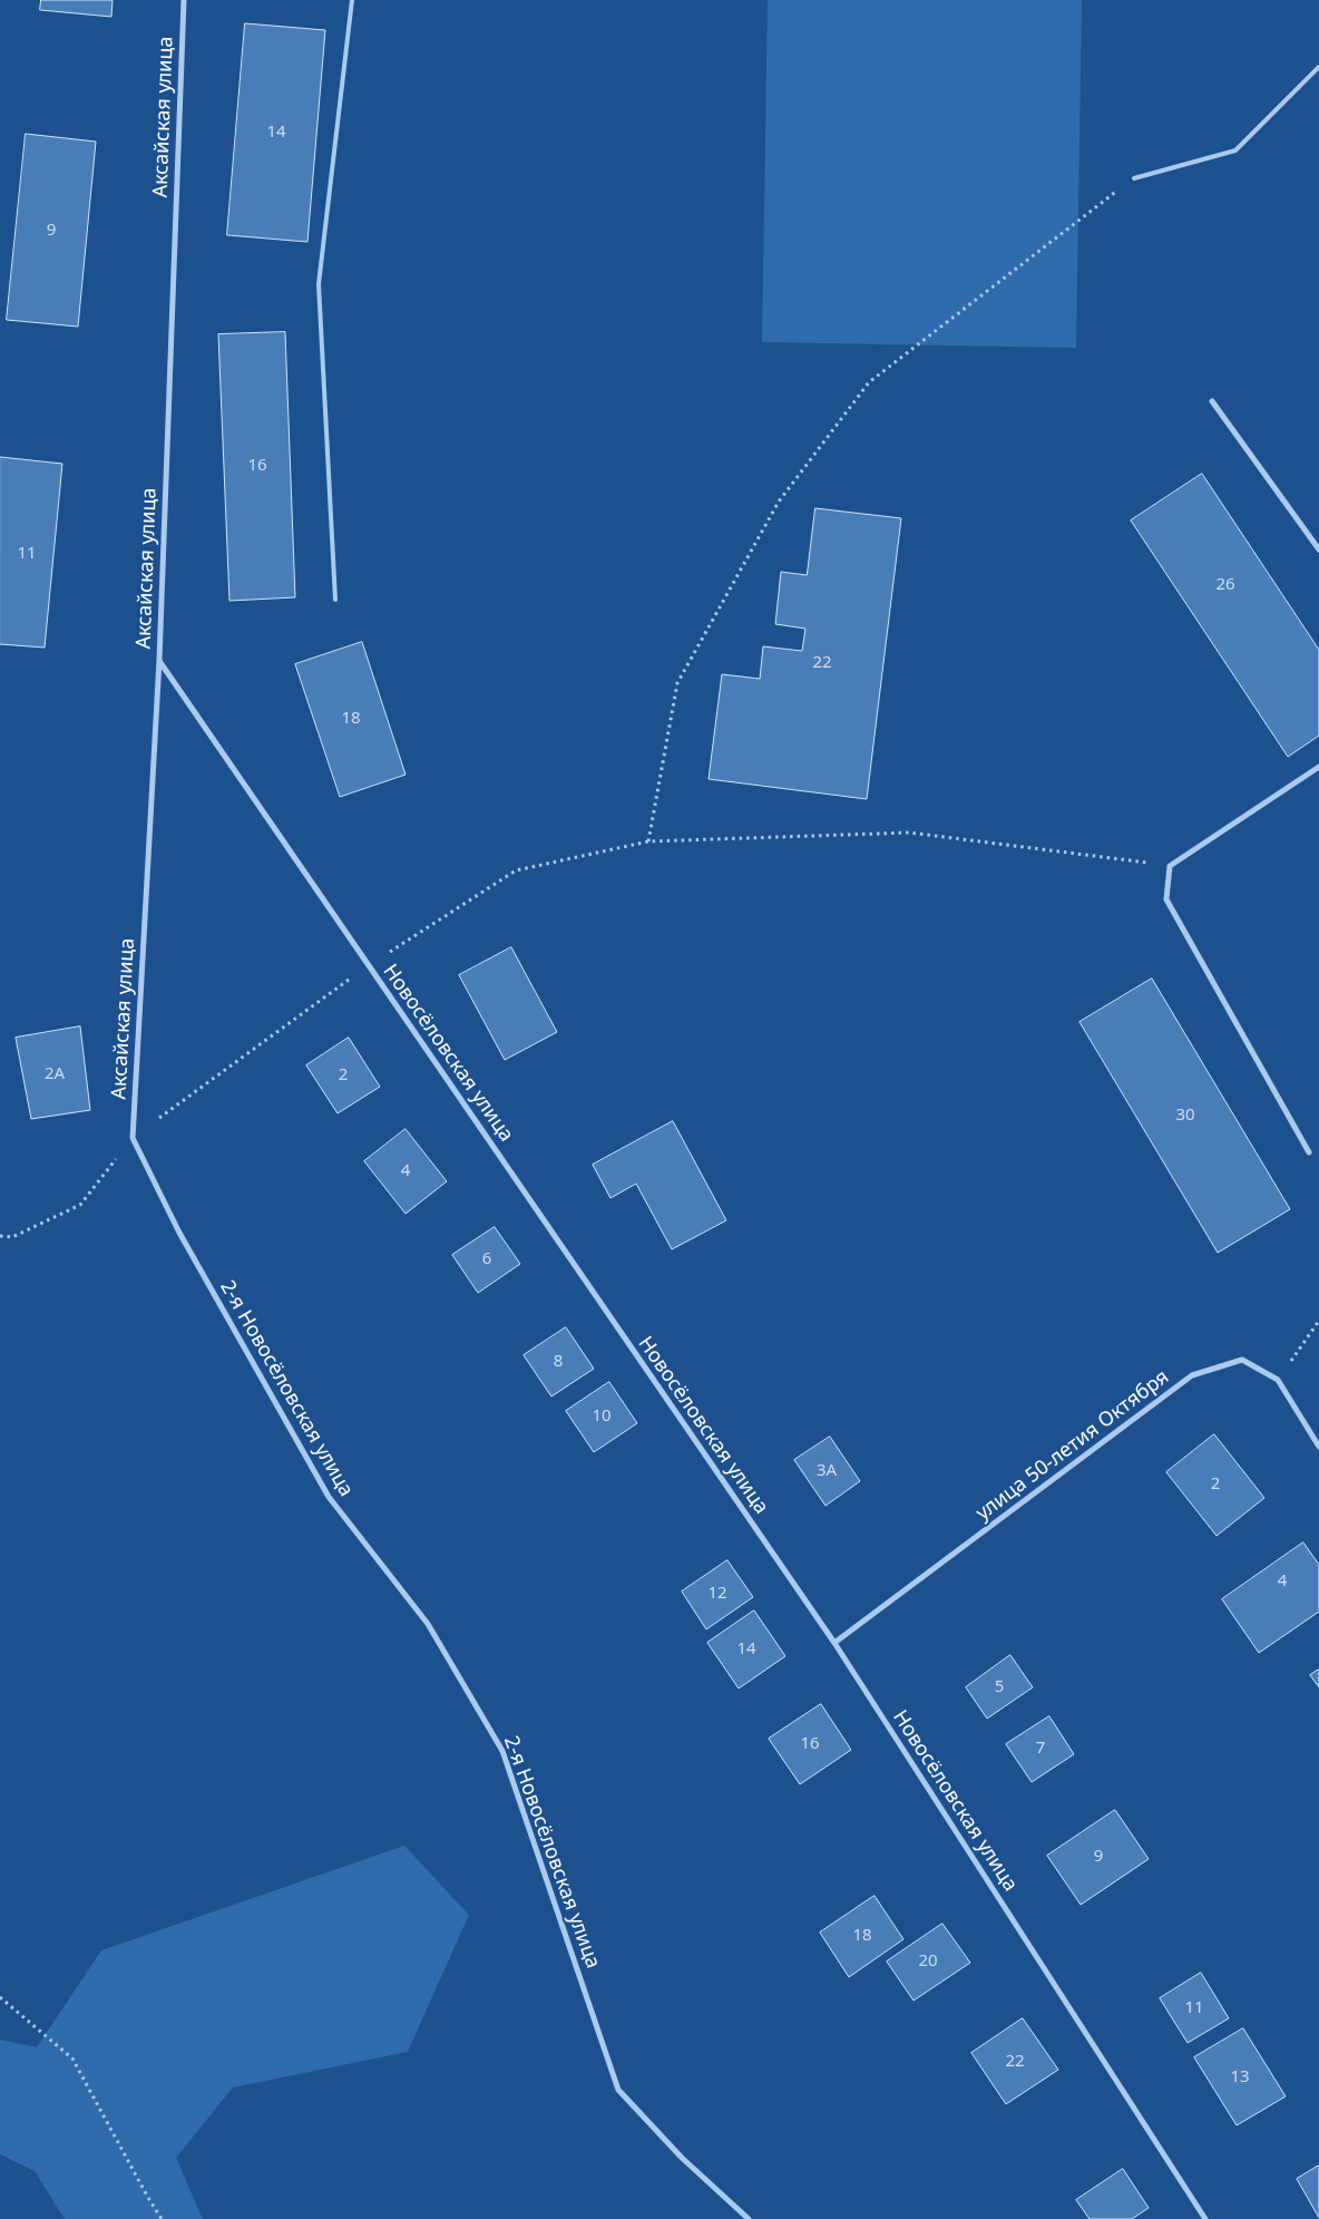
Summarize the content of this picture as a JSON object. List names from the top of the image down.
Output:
{
  "streets": {
    "street": [
      "Аксайская улица",
      "Новосёловская улица",
      "2-я Новосёловская улица",
      "улица 50-летия Октября"
    ]
  },
  "crossings": [
    ["Аксайская улица", "Новосёловская улица"],
    ["Аксайская улица", "2-я Новосёловская улица"],
    ["Новосёловская улица", "улица 50-летия Октября"]
  ],
  "house_numbers": [
    "14",
    "9",
    "16",
    "11",
    "26",
    "22",
    "18",
    "2А",
    "2",
    "30",
    "4",
    "6",
    "8",
    "10",
    "3А",
    "2",
    "4",
    "12",
    "14",
    "5",
    "16",
    "7",
    "9",
    "18",
    "20",
    "11",
    "22",
    "13"
  ]
}
